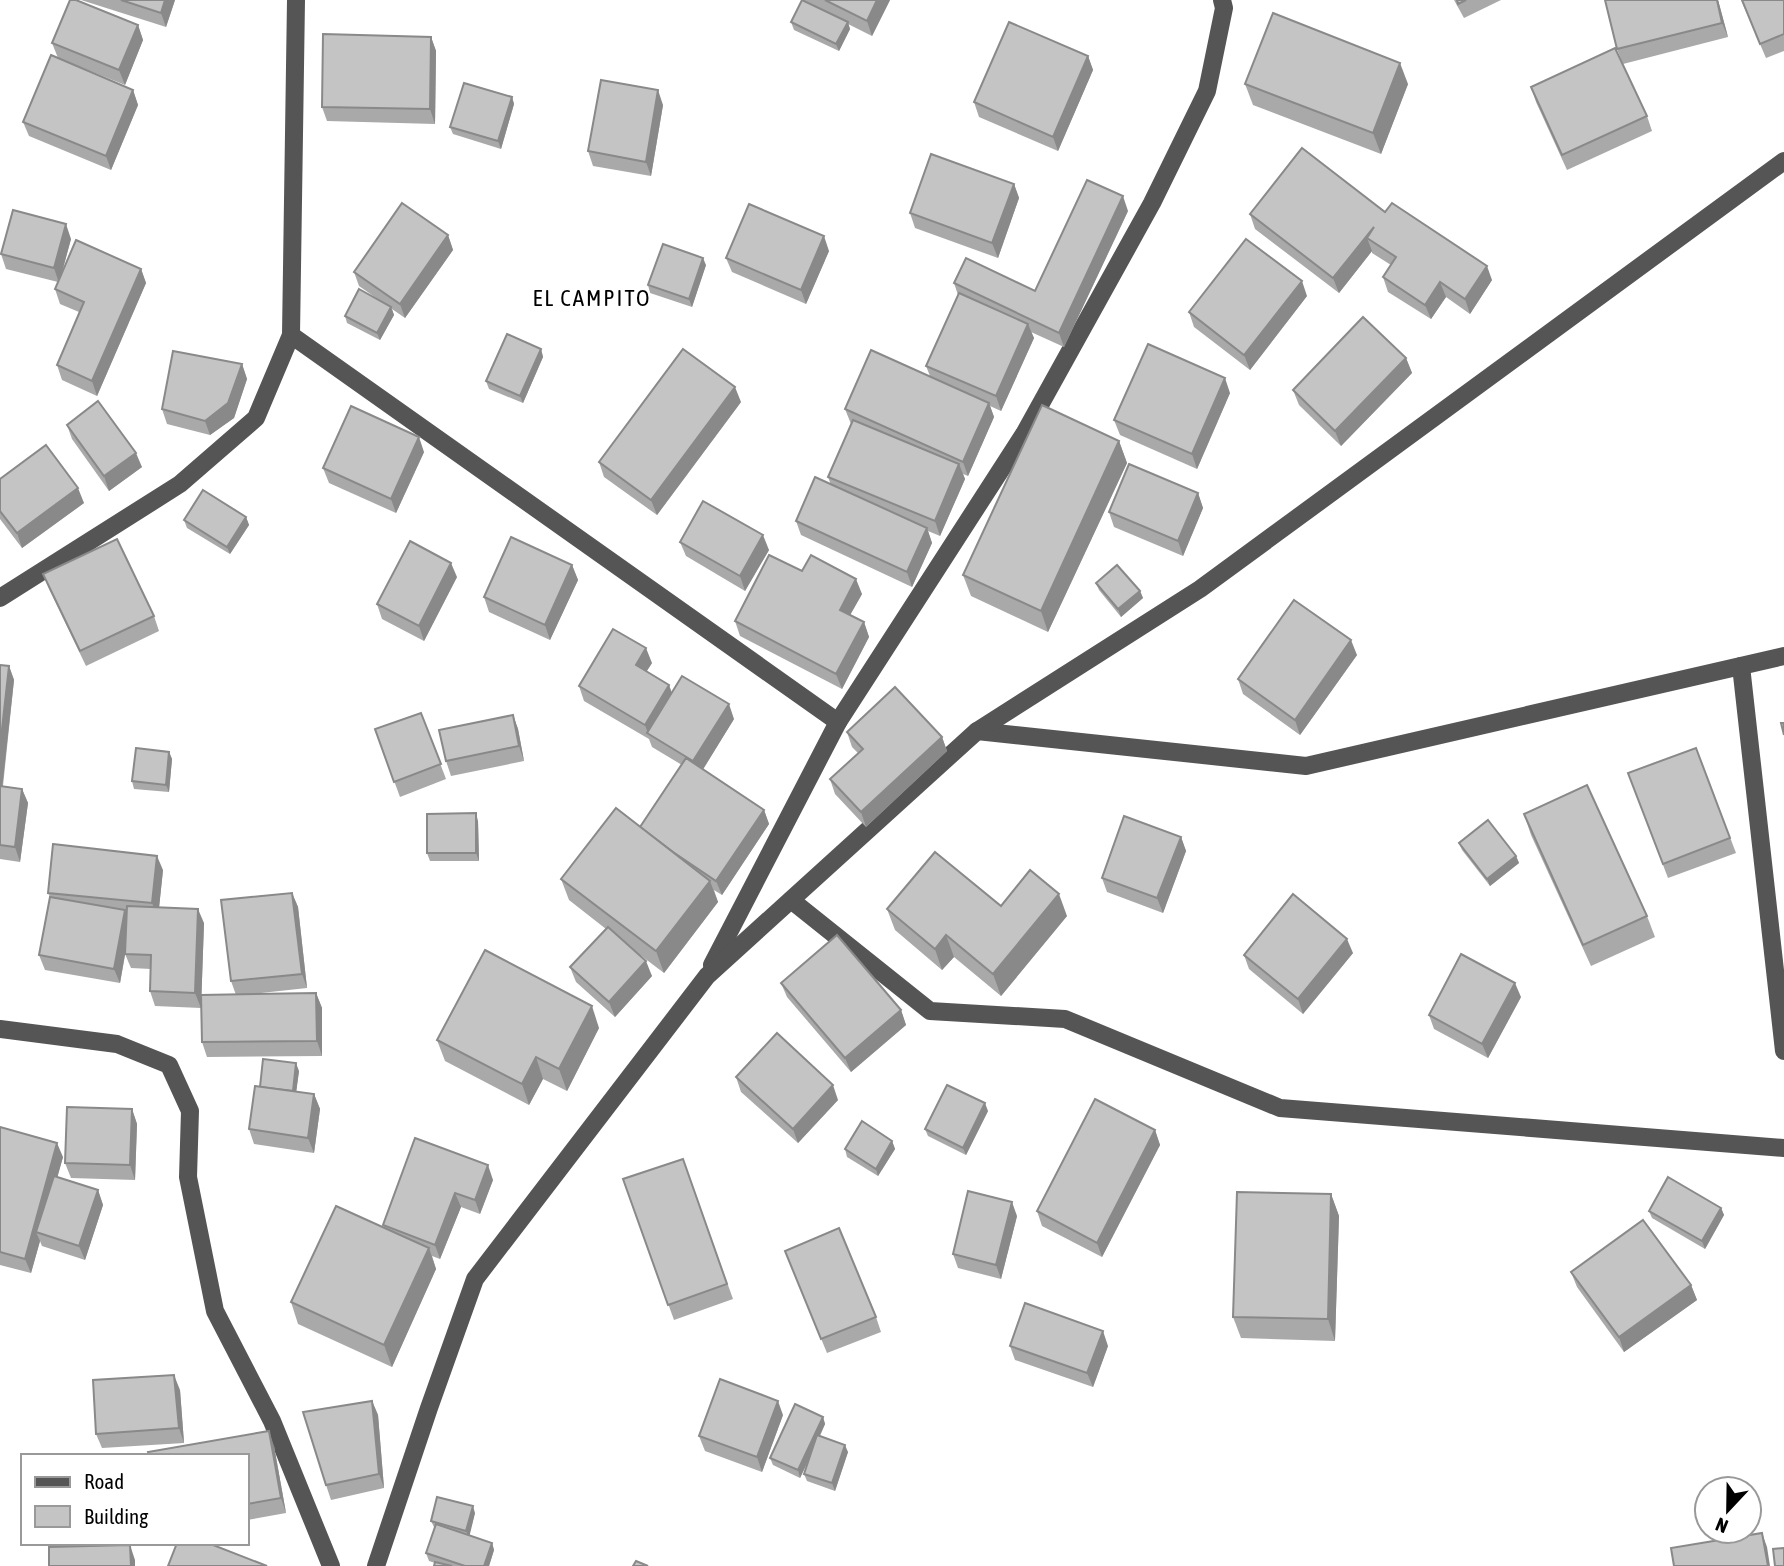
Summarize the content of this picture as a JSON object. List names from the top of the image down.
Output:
{
  "districts": ["EL CAMPITO"],
  "legend": ["Road", "Building"],
  "north": "bottom"
}
